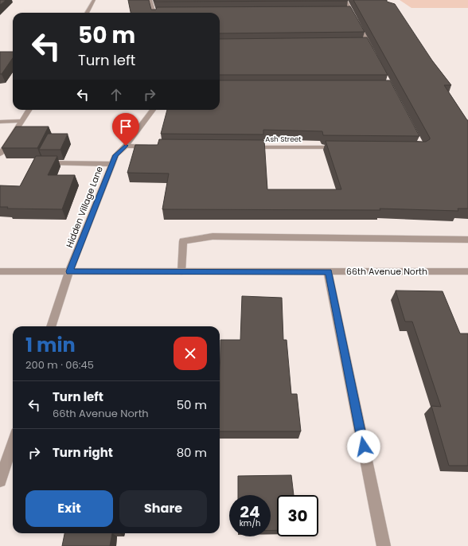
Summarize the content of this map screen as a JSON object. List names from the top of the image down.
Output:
{
  "streets": {
    "street": ["Ash Street", "Hidden Village Lane", "66th Avenue North"]
  },
  "crossings": [
    ["Hidden Village Lane", "66th Avenue North"]
  ],
  "page": {
    "turn": ["50 m", "Turn left"],
    "heading": ["1 min", "200 m · 06:45"],
    "list": [
      {
        "name": "Turn left",
        "note": "66th Avenue North",
        "value": "50 m"
      },
      {
        "name": "Turn right",
        "value": "80 m"
      }
    ],
    "buttons": ["Exit", "Share"],
    "speed": "24 km/h",
    "limit": "30"
  }
}
